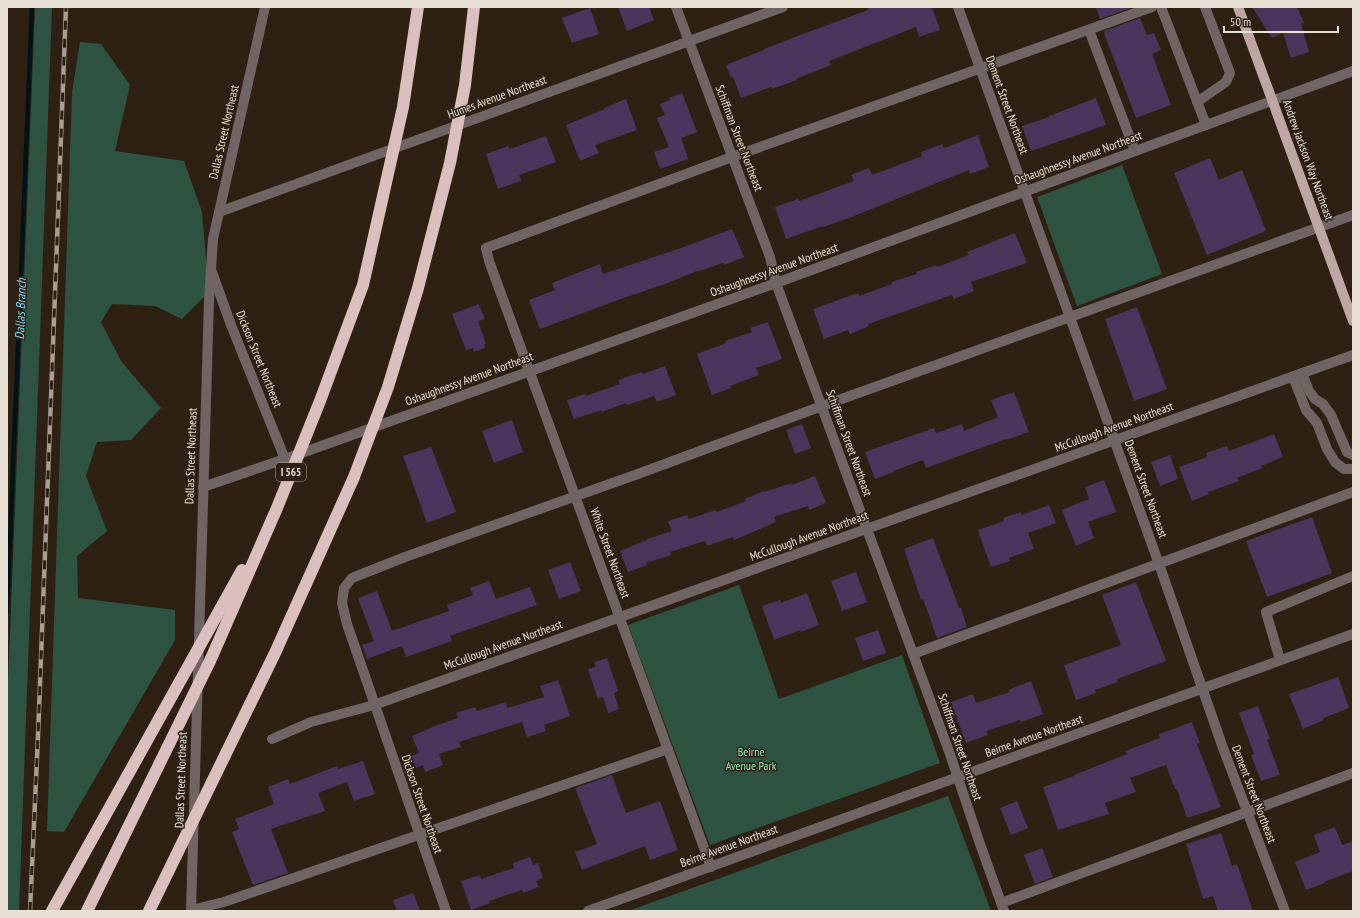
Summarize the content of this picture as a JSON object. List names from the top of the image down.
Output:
{
  "streets": {
    "highway": ["I 565"],
    "main road": ["Andrew Jackson Way Northeast"],
    "street": [
      "Humes Avenue Northeast",
      "Dement Street Northeast",
      "Dallas Street Northeast",
      "Schiffman Street Northeast",
      "Oshaughnessy Avenue Northeast",
      "Dickson Street Northeast",
      "McCullough Avenue Northeast",
      "White Street Northeast",
      "Beirne Avenue Northeast"
    ]
  },
  "crossings": [
    ["Humes Avenue Northeast", "Dallas Street Northeast"],
    ["Humes Avenue Northeast", "Schiffman Street Northeast"],
    ["Dement Street Northeast", "Oshaughnessy Avenue Northeast"],
    ["Dement Street Northeast", "Dickson Street Northeast"],
    ["Dement Street Northeast", "McCullough Avenue Northeast"],
    ["Dement Street Northeast", "Beirne Avenue Northeast"],
    ["Dallas Street Northeast", "Oshaughnessy Avenue Northeast"],
    ["Dallas Street Northeast", "Dickson Street Northeast"],
    ["Schiffman Street Northeast", "Oshaughnessy Avenue Northeast"],
    ["Schiffman Street Northeast", "Dickson Street Northeast"],
    ["Schiffman Street Northeast", "McCullough Avenue Northeast"],
    ["Schiffman Street Northeast", "White Street Northeast"],
    ["Schiffman Street Northeast", "Beirne Avenue Northeast"],
    ["Oshaughnessy Avenue Northeast", "Andrew Jackson Way Northeast"],
    ["Oshaughnessy Avenue Northeast", "Dickson Street Northeast"],
    ["Oshaughnessy Avenue Northeast", "White Street Northeast"],
    ["Andrew Jackson Way Northeast", "Dickson Street Northeast"],
    ["Dickson Street Northeast", "McCullough Avenue Northeast"],
    ["Dickson Street Northeast", "White Street Northeast"],
    ["McCullough Avenue Northeast", "White Street Northeast"],
    ["White Street Northeast", "Beirne Avenue Northeast"]
  ],
  "water": ["Dallas Branch"],
  "parks": ["Beirne Avenue Park"],
  "scale_bar": "50 m"
}
